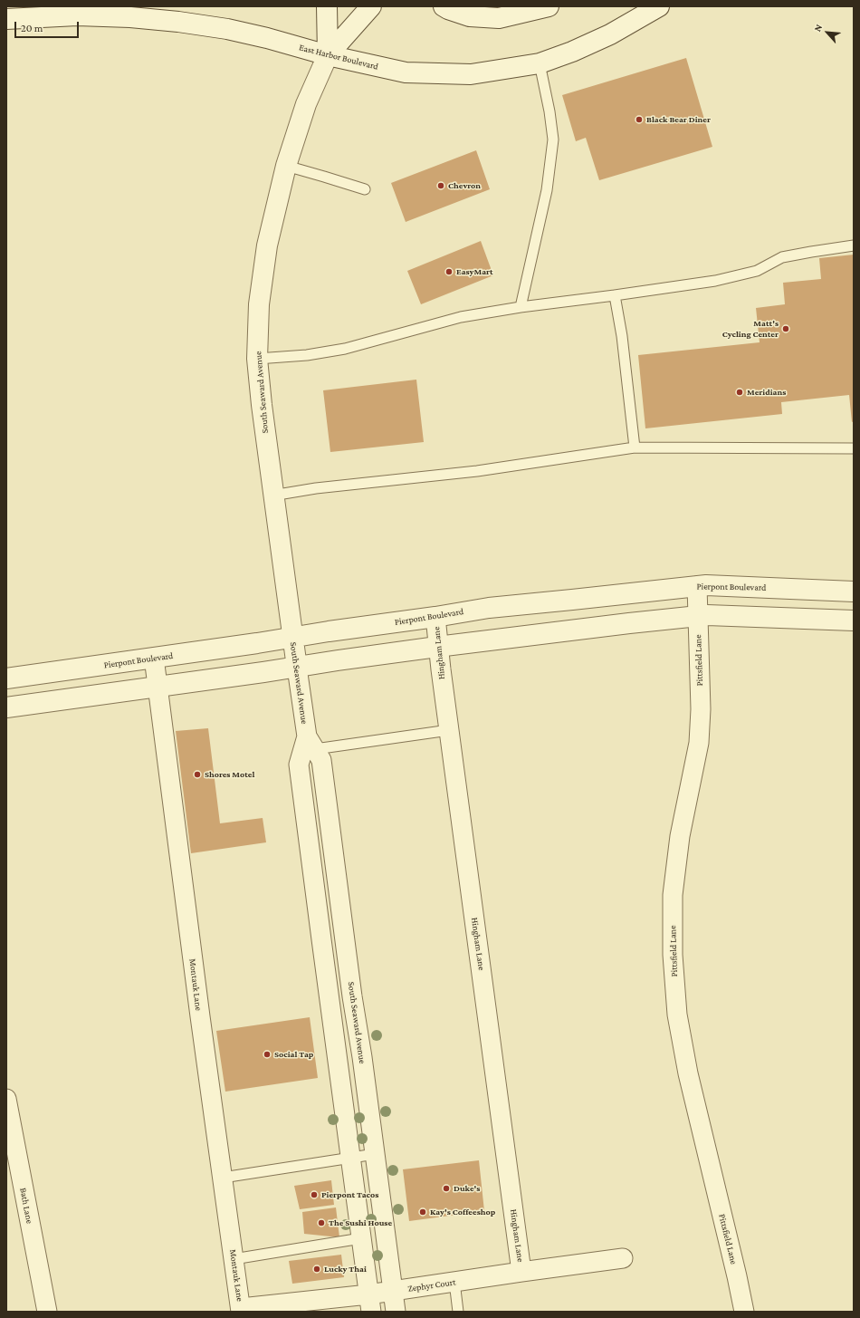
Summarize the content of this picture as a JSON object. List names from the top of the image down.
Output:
{
  "streets": {
    "street": [
      "East Harbor Boulevard",
      "South Seaward Avenue",
      "Pierpont Boulevard",
      "Hingham Lane",
      "Pittsfield Lane",
      "Montauk Lane",
      "Bath Lane",
      "Zephyr Court"
    ]
  },
  "crossings": [
    ["East Harbor Boulevard", "South Seaward Avenue"],
    ["South Seaward Avenue", "Pierpont Boulevard"],
    ["South Seaward Avenue", "Zephyr Court"],
    ["Pierpont Boulevard", "Hingham Lane"],
    ["Pierpont Boulevard", "Pittsfield Lane"],
    ["Pierpont Boulevard", "Montauk Lane"],
    ["Hingham Lane", "Zephyr Court"],
    ["Montauk Lane", "Zephyr Court"]
  ],
  "places": [
    "Black Bear Diner",
    "Chevron",
    "EasyMart",
    "Matt's Cycling Center",
    "Meridians",
    "Shores Motel",
    "Social Tap",
    "Duke's",
    "Pierpont Tacos",
    "Kay's Coffeeshop",
    "The Sushi House",
    "Lucky Thai"
  ],
  "scale_bar": "20 m",
  "north": "top left"
}
